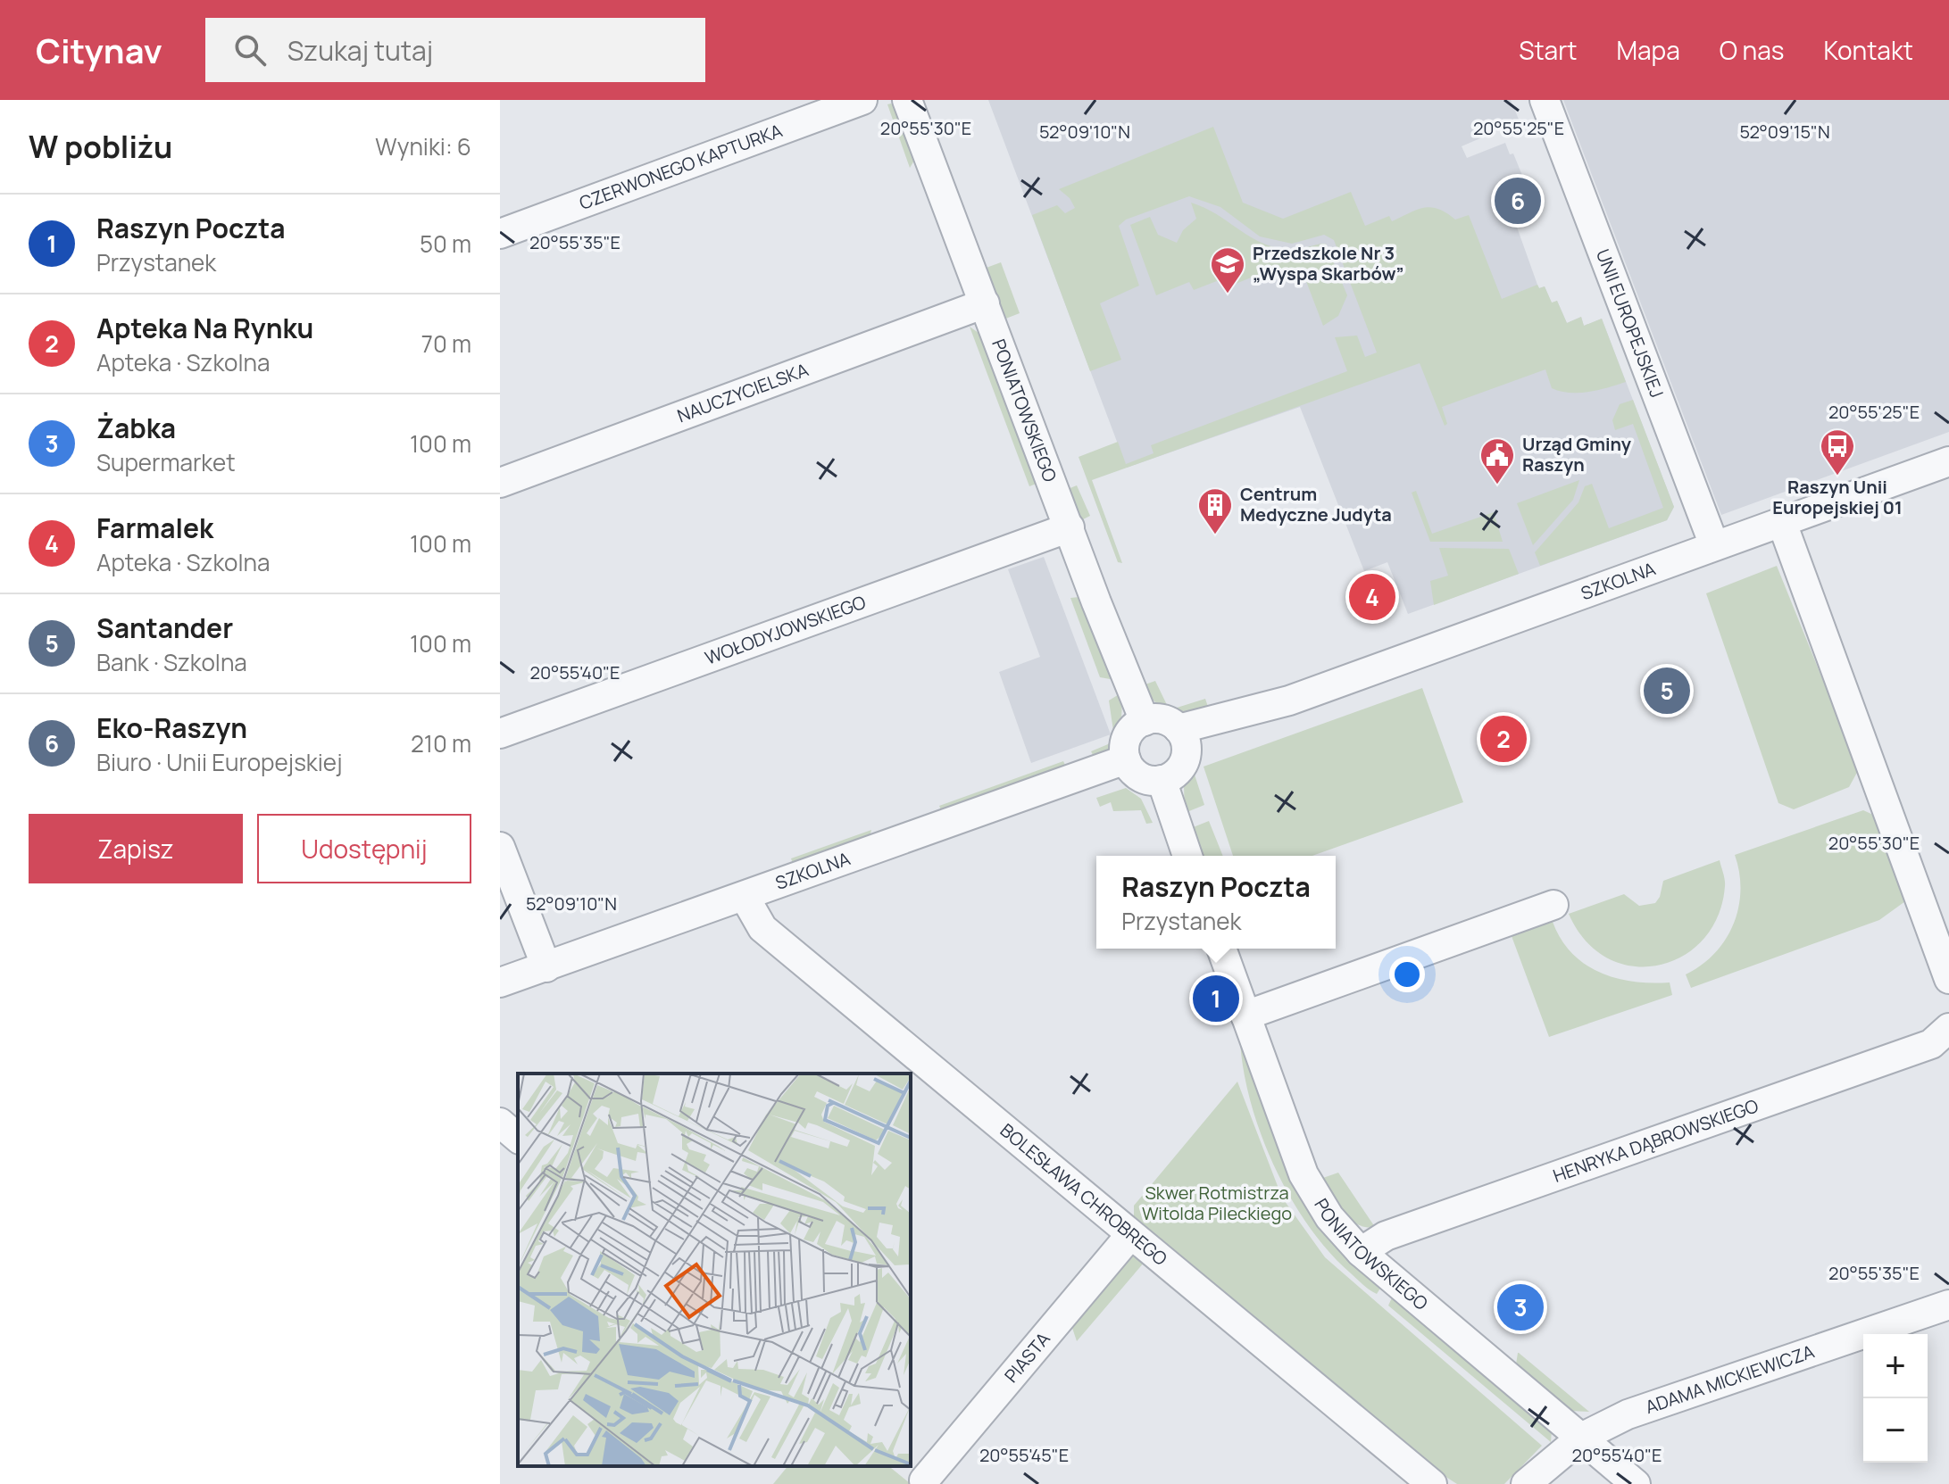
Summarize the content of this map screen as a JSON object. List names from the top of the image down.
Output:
{
  "streets": {
    "street": [
      "CZERWONEGO KAPTURKA",
      "UNII EUROPEJSKIEJ",
      "NAUCZYCIELSKA",
      "PONIATOWSKIEGO",
      "SZKOLNA",
      "WOŁODYJOWSKIEGO",
      "HENRYKA DĄBROWSKIEGO",
      "BOLESŁAWA CHROBREGO",
      "PIASTA",
      "ADAMA MICKIEWICZA"
    ]
  },
  "crossings": [
    ["UNII EUROPEJSKIEJ", "SZKOLNA"],
    ["NAUCZYCIELSKA", "PONIATOWSKIEGO"],
    ["PONIATOWSKIEGO", "SZKOLNA"],
    ["PONIATOWSKIEGO", "WOŁODYJOWSKIEGO"],
    ["PONIATOWSKIEGO", "HENRYKA DĄBROWSKIEGO"],
    ["PONIATOWSKIEGO", "ADAMA MICKIEWICZA"],
    ["SZKOLNA", "BOLESŁAWA CHROBREGO"],
    ["BOLESŁAWA CHROBREGO", "PIASTA"]
  ],
  "parks": ["Skwer Rotmistrza Witolda Pileckiego"],
  "places": {
    "school or university": ["Przedszkole Nr 3 „Wyspa Skarbów”"],
    "bus stop": ["Raszyn Unii Europejskiej 01"],
    "public building": ["Urząd Gminy Raszyn"],
    "building": ["Centrum Medyczne Judyta"]
  },
  "page": {
    "header": "Citynav",
    "search": "Szukaj tutaj",
    "nav": [
      "Start",
      "Mapa",
      "O nas",
      "Kontakt"
    ],
    "heading": ["W pobliżu", "Wyniki: 6"],
    "pins": [
      "6",
      "4",
      "5",
      "2",
      "1",
      "3"
    ],
    "list": [
      {
        "mark": "1",
        "name": "Raszyn Poczta",
        "note": "Przystanek",
        "value": "50 m"
      },
      {
        "mark": "2",
        "name": "Apteka Na Rynku",
        "note": "Apteka · Szkolna",
        "value": "70 m"
      },
      {
        "mark": "3",
        "name": "Żabka",
        "note": "Supermarket",
        "value": "100 m"
      },
      {
        "mark": "4",
        "name": "Farmalek",
        "note": "Apteka · Szkolna",
        "value": "100 m"
      },
      {
        "mark": "5",
        "name": "Santander",
        "note": "Bank · Szkolna",
        "value": "100 m"
      },
      {
        "mark": "6",
        "name": "Eko-Raszyn",
        "note": "Biuro · Unii Europejskiej",
        "value": "210 m"
      }
    ],
    "buttons": ["Zapisz", "Udostępnij"],
    "popup": ["Raszyn Poczta", "Przystanek"],
    "map_buttons": ["+", "−"]
  },
  "coordinates": [
    "20°55'30\"E",
    "20°55'25\"E",
    "52°09'10\"N",
    "52°09'15\"N",
    "20°55'35\"E",
    "20°55'40\"E",
    "20°55'45\"E"
  ]
}
